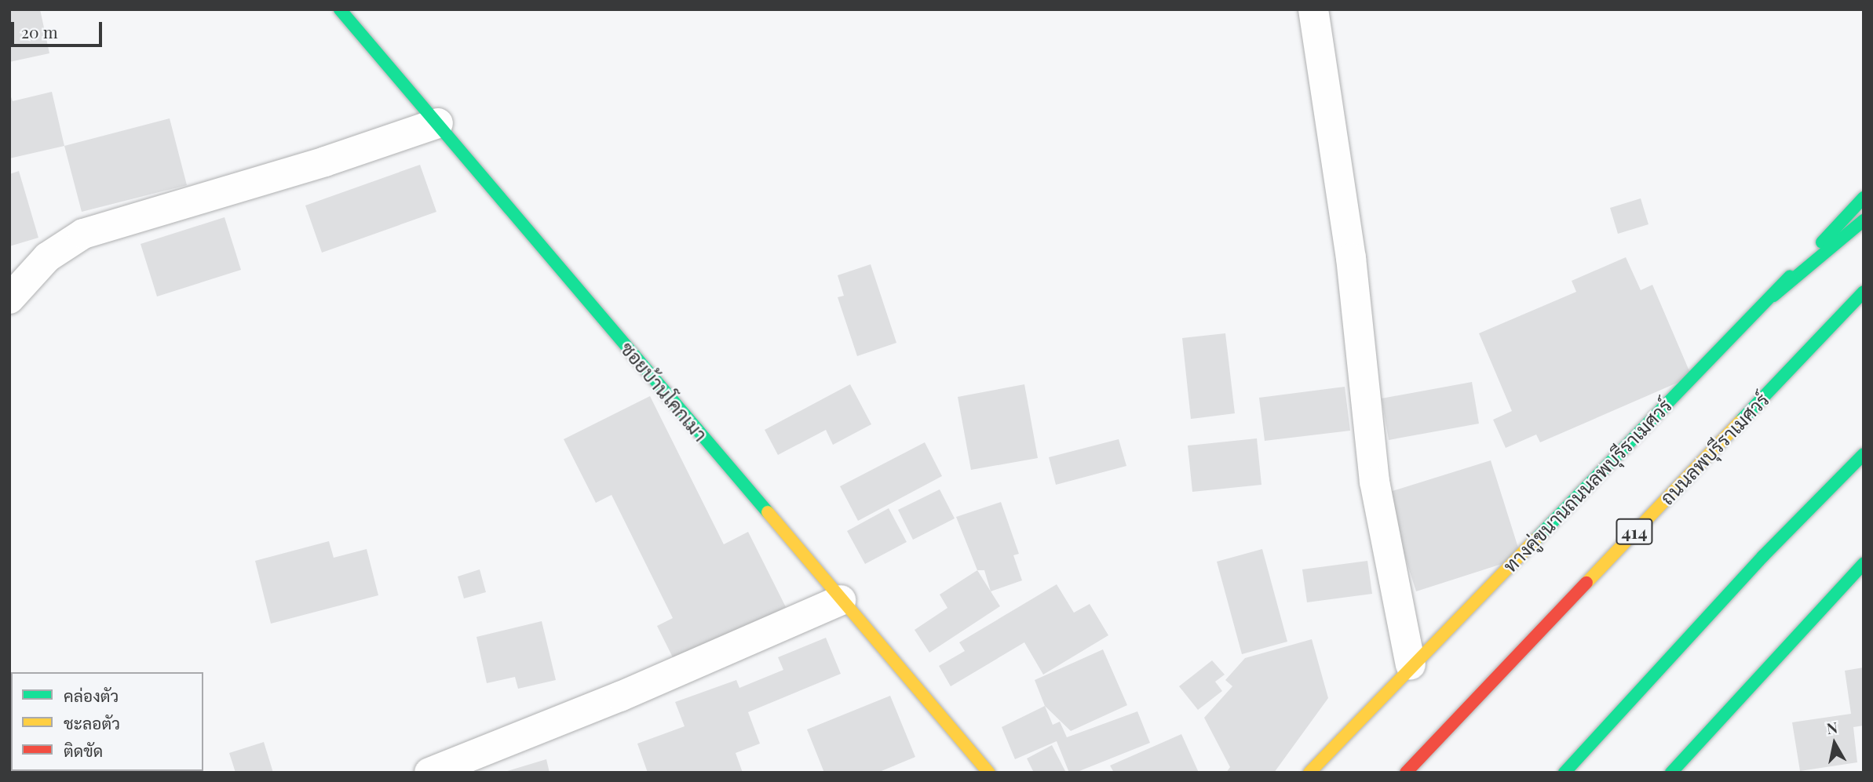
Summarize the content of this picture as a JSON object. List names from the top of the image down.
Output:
{
  "streets": {
    "main road": [
      "ซอยบ้านโคกเมา",
      "ถนนลพบุรีราเมศวร์",
      "ทางคู่ขนานถนนลพบุรีราเมศวร์",
      "414"
    ]
  },
  "legend": ["คล่องตัว", "ชะลอตัว", "ติดขัด"],
  "scale_bar": "20 m",
  "north": "top"
}
